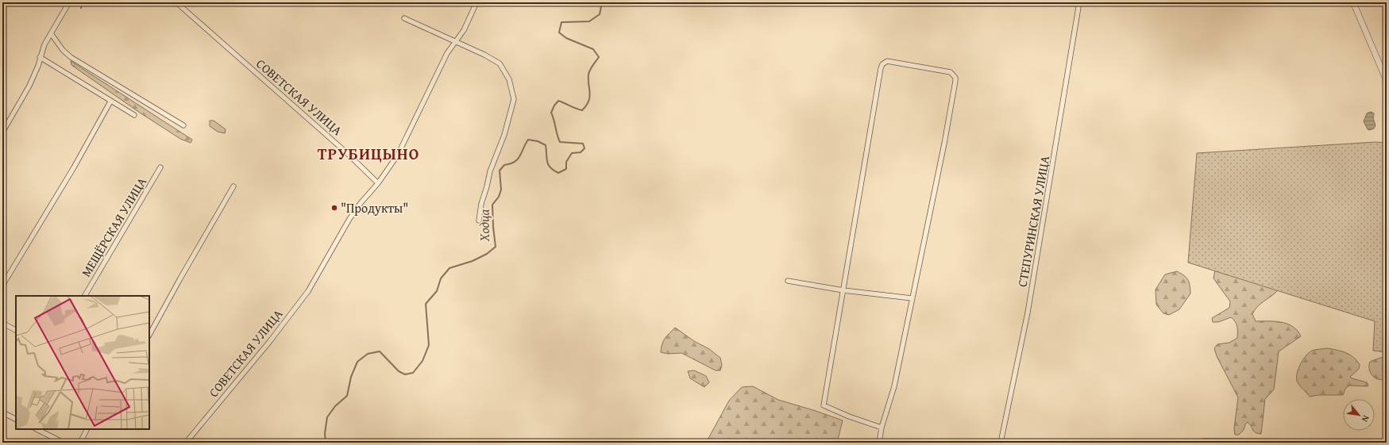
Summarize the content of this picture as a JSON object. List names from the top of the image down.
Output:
{
  "streets": {
    "street": ["СОВЕТСКАЯ УЛИЦА", "СТЕПУРИНСКАЯ УЛИЦА", "МЕЩЁРСКАЯ УЛИЦА"]
  },
  "districts": ["ТРУБИЦЫНО"],
  "water": ["Ходца"],
  "places": ["\"Продукты\""],
  "north": "bottom right"
}
